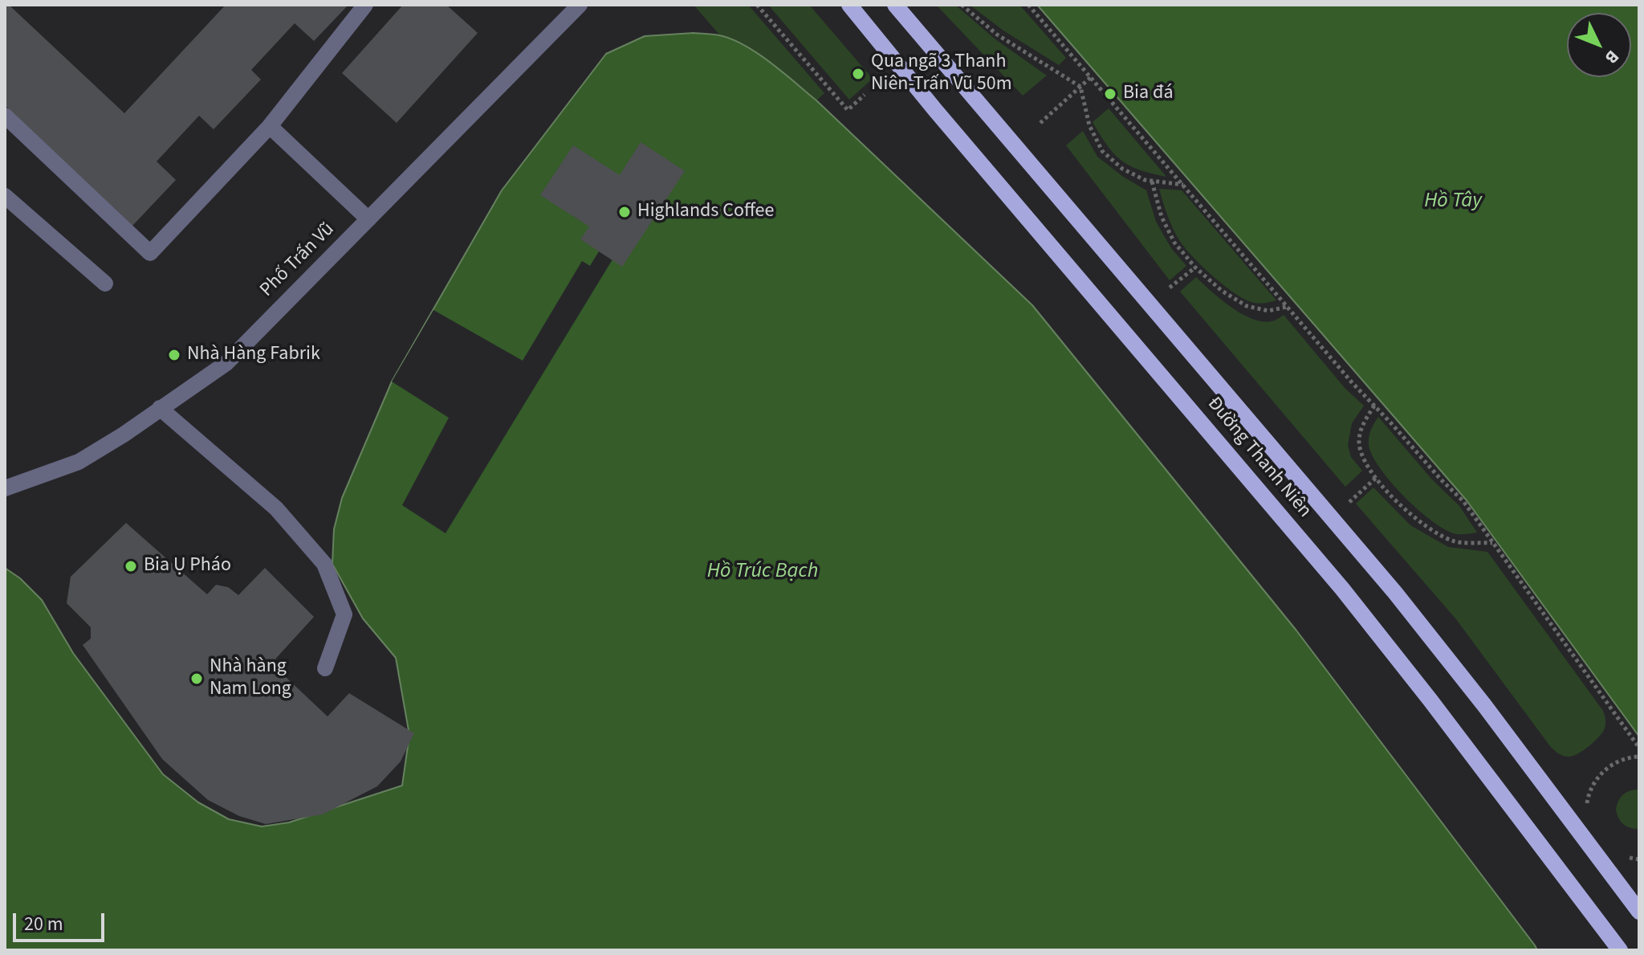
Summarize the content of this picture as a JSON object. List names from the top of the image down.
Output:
{
  "streets": {
    "main road": ["Đường Thanh Niên"],
    "street": ["Phố Trấn Vũ"]
  },
  "water": ["Hồ Tây", "Hồ Trúc Bạch"],
  "places": [
    "Qua ngã 3 Thanh Niên-Trấn Vũ 50m",
    "Bia đá",
    "Highlands Coffee",
    "Nhà Hàng Fabrik",
    "Bia Ụ Pháo",
    "Nhà hàng Nam Long"
  ],
  "scale_bar": "20 m",
  "north": "bottom right"
}
